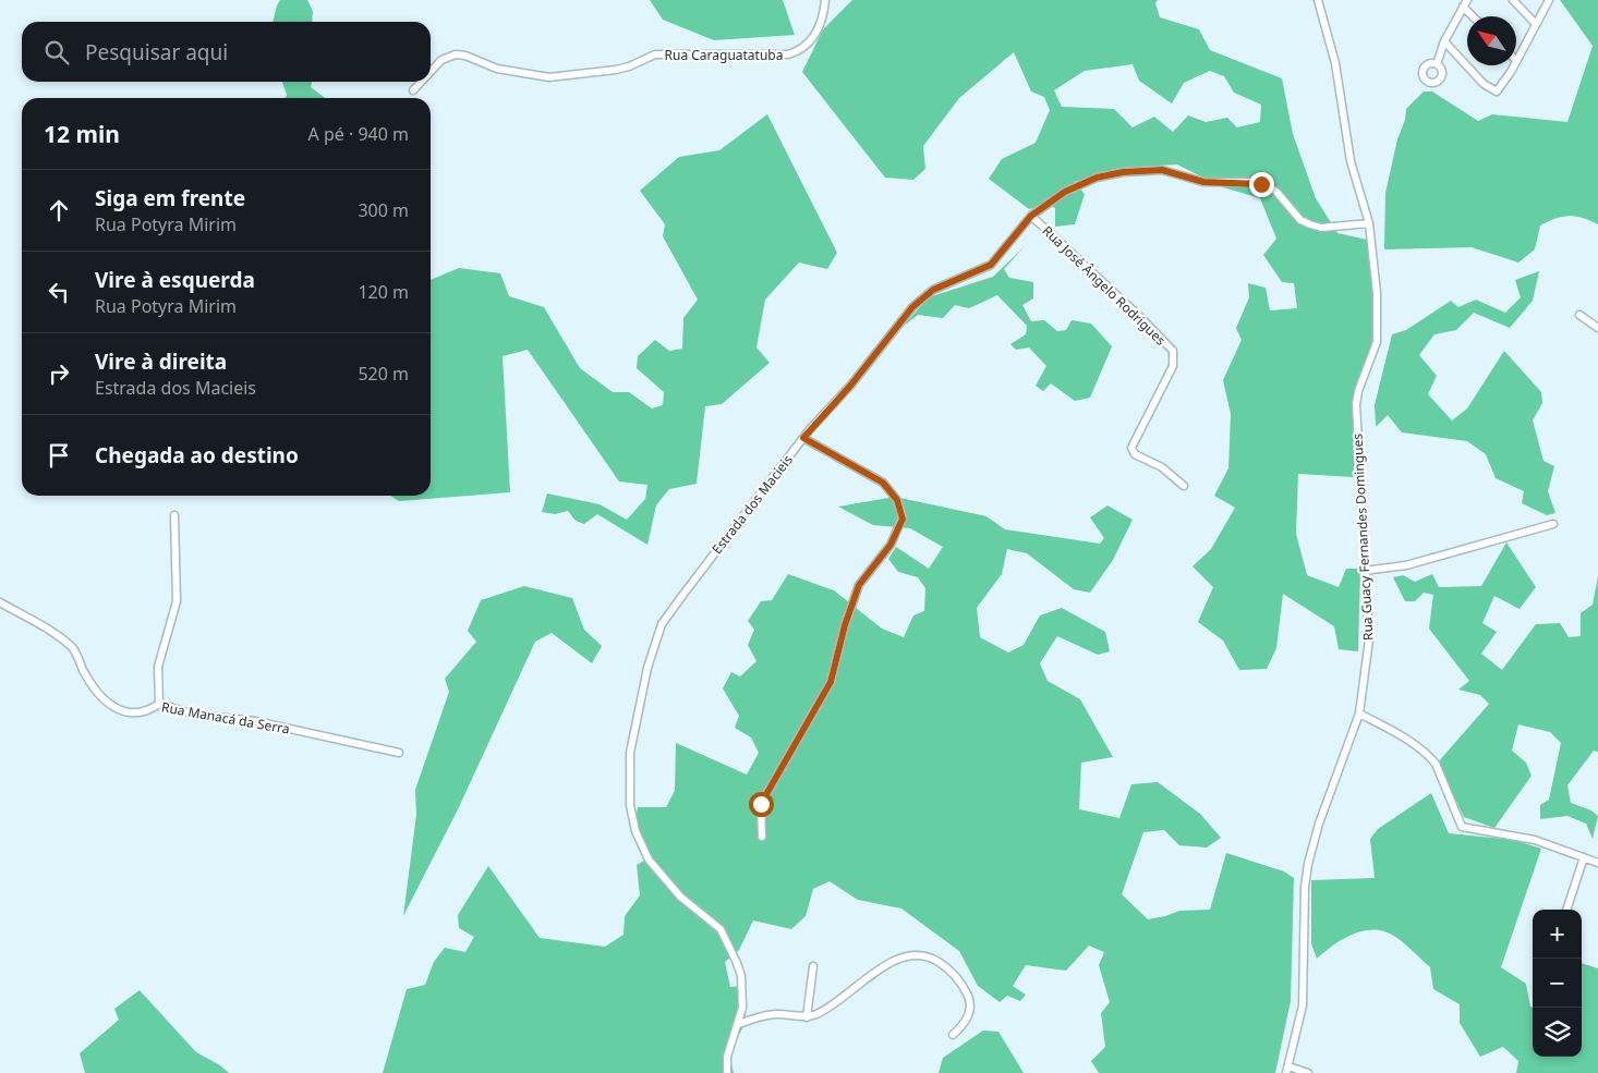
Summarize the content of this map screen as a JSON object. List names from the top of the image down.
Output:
{
  "streets": {
    "street": [
      "Rua Caraguatatuba",
      "Rua José Ângelo Rodrigues",
      "Estrada dos Macieis",
      "Rua Guacy Fernandes Domingues",
      "Rua Manacá da Serra"
    ]
  },
  "crossings": [
    ["Rua José Ângelo Rodrigues", "Estrada dos Macieis"],
    ["Estrada dos Macieis", "Rua Guacy Fernandes Domingues"]
  ],
  "north": "top left",
  "page": {
    "search": "Pesquisar aqui",
    "heading": ["12 min", "A pé · 940 m"],
    "list": [
      ["Siga em frente", "Rua Potyra Mirim", "300 m"],
      ["Vire à esquerda", "Rua Potyra Mirim", "120 m"],
      ["Vire à direita", "Estrada dos Macieis", "520 m"],
      "Chegada ao destino"
    ],
    "map_buttons": ["+", "−"]
  }
}
